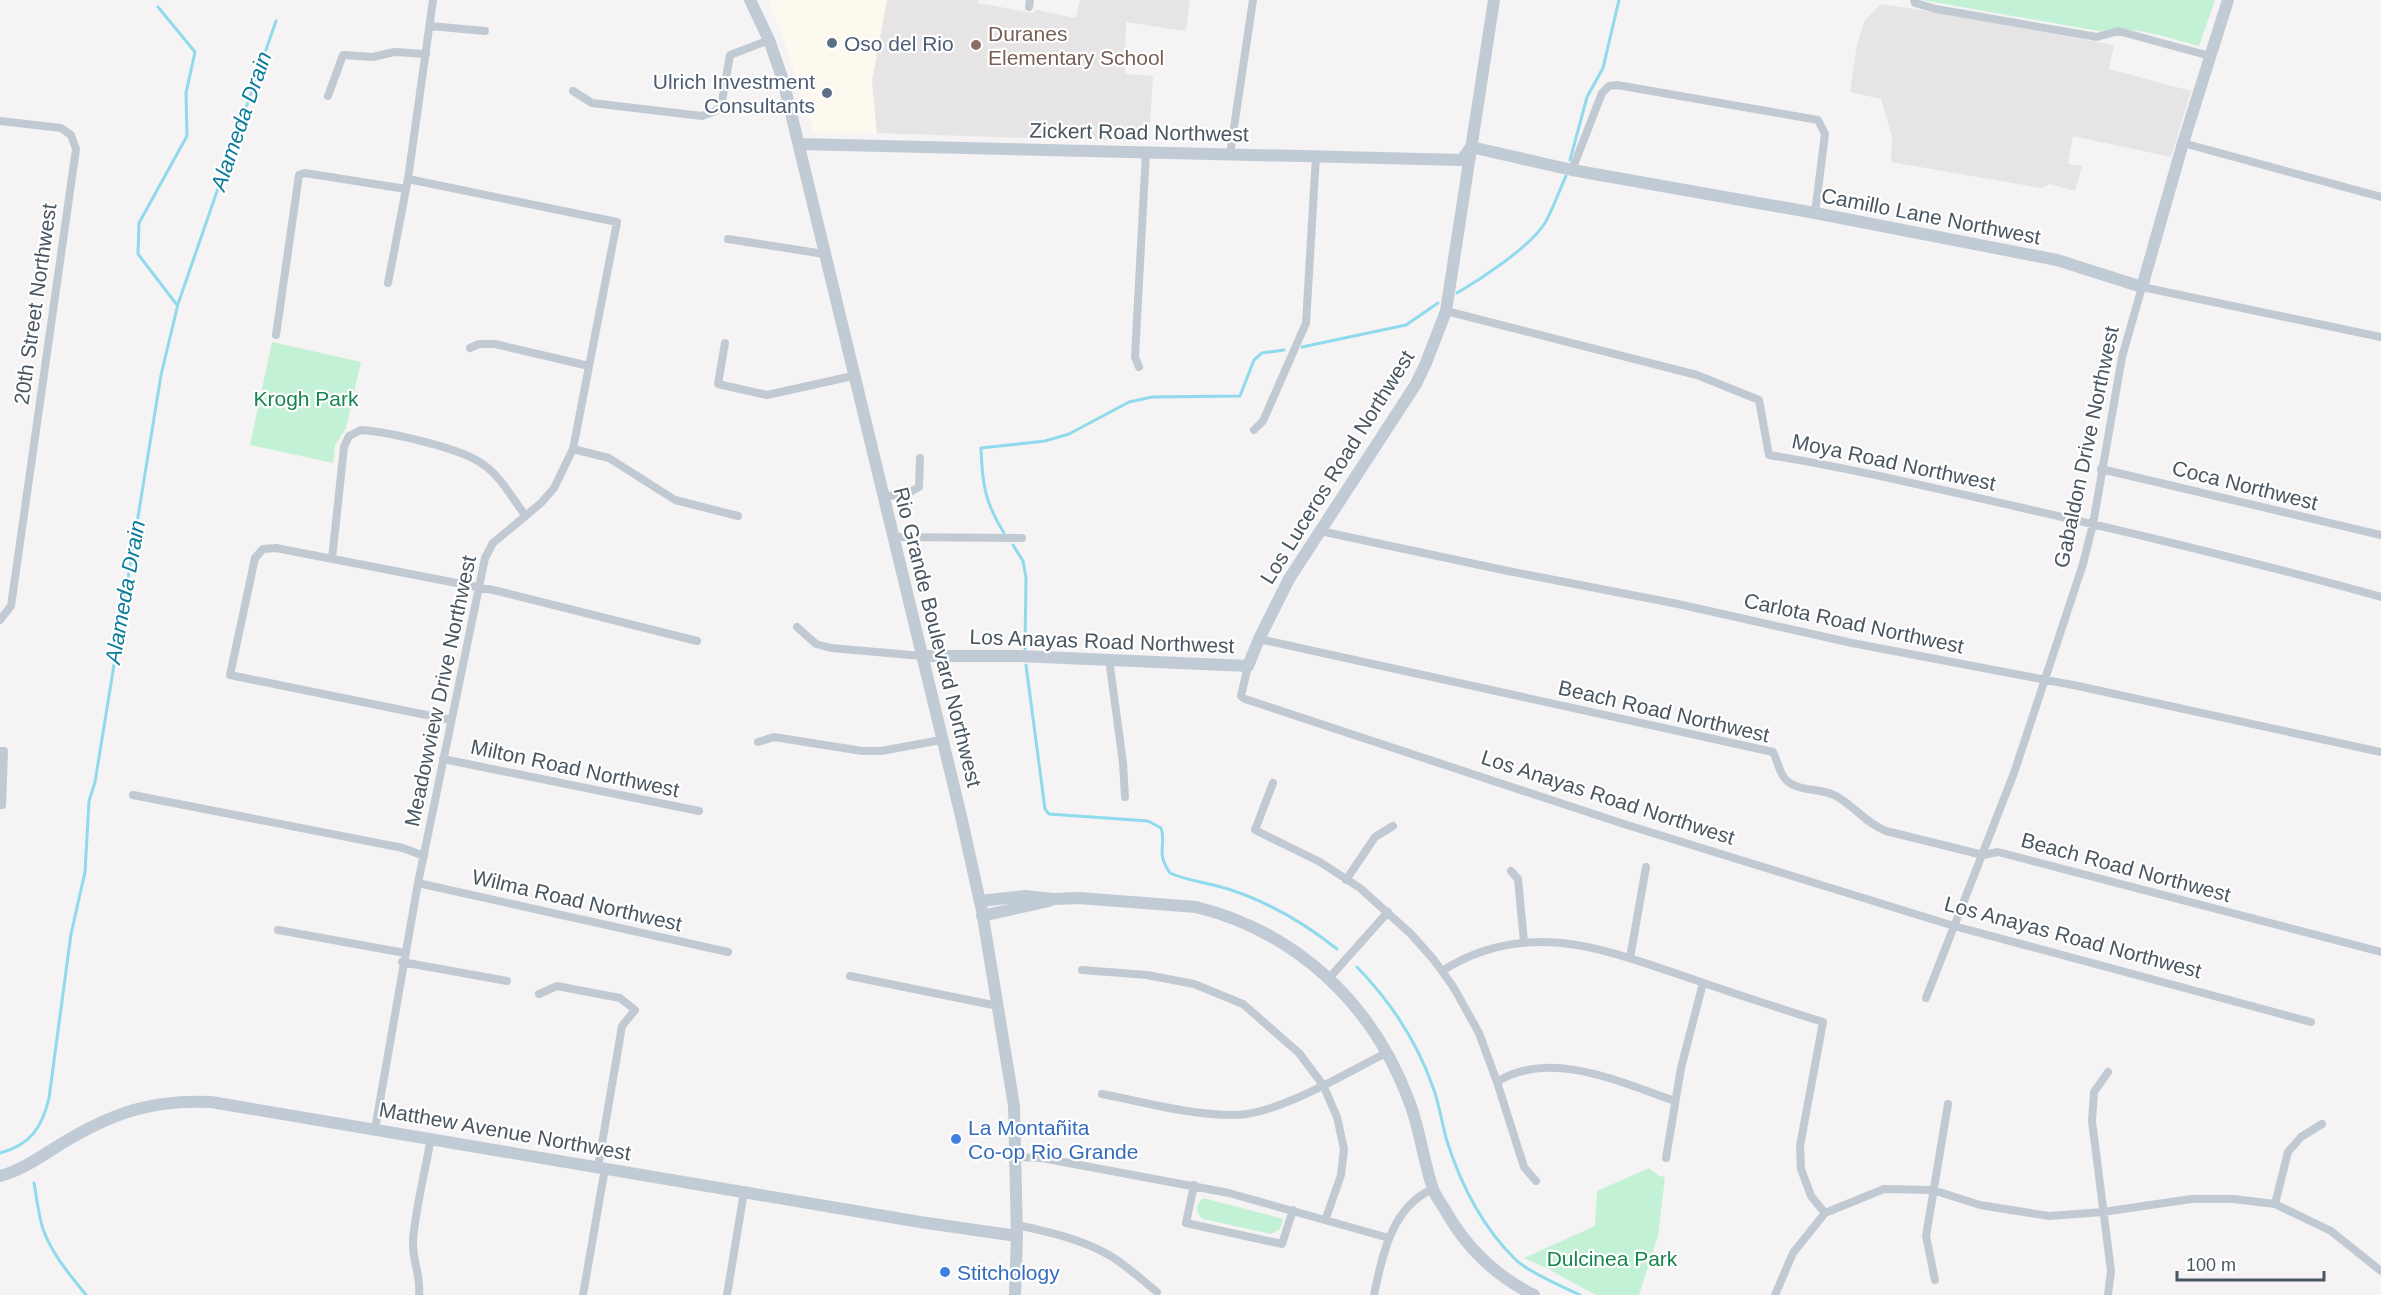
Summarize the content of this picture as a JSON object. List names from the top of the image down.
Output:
{
  "streets": {
    "street": [
      "Zickert Road Northwest",
      "Camillo Lane Northwest",
      "20th Street Northwest",
      "Gabaldon Drive Northwest",
      "Moya Road Northwest",
      "Los Luceros Road Northwest",
      "Coca Northwest",
      "Carlota Road Northwest",
      "Rio Grande Boulevard Northwest",
      "Los Anayas Road Northwest",
      "Meadowview Drive Northwest",
      "Beach Road Northwest",
      "Milton Road Northwest",
      "Wilma Road Northwest",
      "Matthew Avenue Northwest"
    ]
  },
  "crossings": [
    ["Zickert Road Northwest", "Camillo Lane Northwest"],
    ["Zickert Road Northwest", "Los Luceros Road Northwest"],
    ["Zickert Road Northwest", "Rio Grande Boulevard Northwest"],
    ["Camillo Lane Northwest", "Gabaldon Drive Northwest"],
    ["Camillo Lane Northwest", "Los Luceros Road Northwest"],
    ["Gabaldon Drive Northwest", "Moya Road Northwest"],
    ["Gabaldon Drive Northwest", "Coca Northwest"],
    ["Gabaldon Drive Northwest", "Carlota Road Northwest"],
    ["Gabaldon Drive Northwest", "Los Anayas Road Northwest"],
    ["Gabaldon Drive Northwest", "Beach Road Northwest"],
    ["Moya Road Northwest", "Los Luceros Road Northwest"],
    ["Los Luceros Road Northwest", "Carlota Road Northwest"],
    ["Los Luceros Road Northwest", "Los Anayas Road Northwest"],
    ["Los Luceros Road Northwest", "Beach Road Northwest"],
    ["Rio Grande Boulevard Northwest", "Los Anayas Road Northwest"],
    ["Rio Grande Boulevard Northwest", "Matthew Avenue Northwest"],
    ["Meadowview Drive Northwest", "Milton Road Northwest"],
    ["Meadowview Drive Northwest", "Wilma Road Northwest"],
    ["Meadowview Drive Northwest", "Matthew Avenue Northwest"]
  ],
  "water": ["Alameda Drain"],
  "parks": ["Krogh Park", "Dulcinea Park"],
  "places": [
    "Oso del Rio",
    "Duranes Elementary School",
    "Ulrich Investment Consultants",
    "La Montañita Co-op Rio Grande",
    "Stitchology"
  ],
  "scale_bar": "100 m"
}
